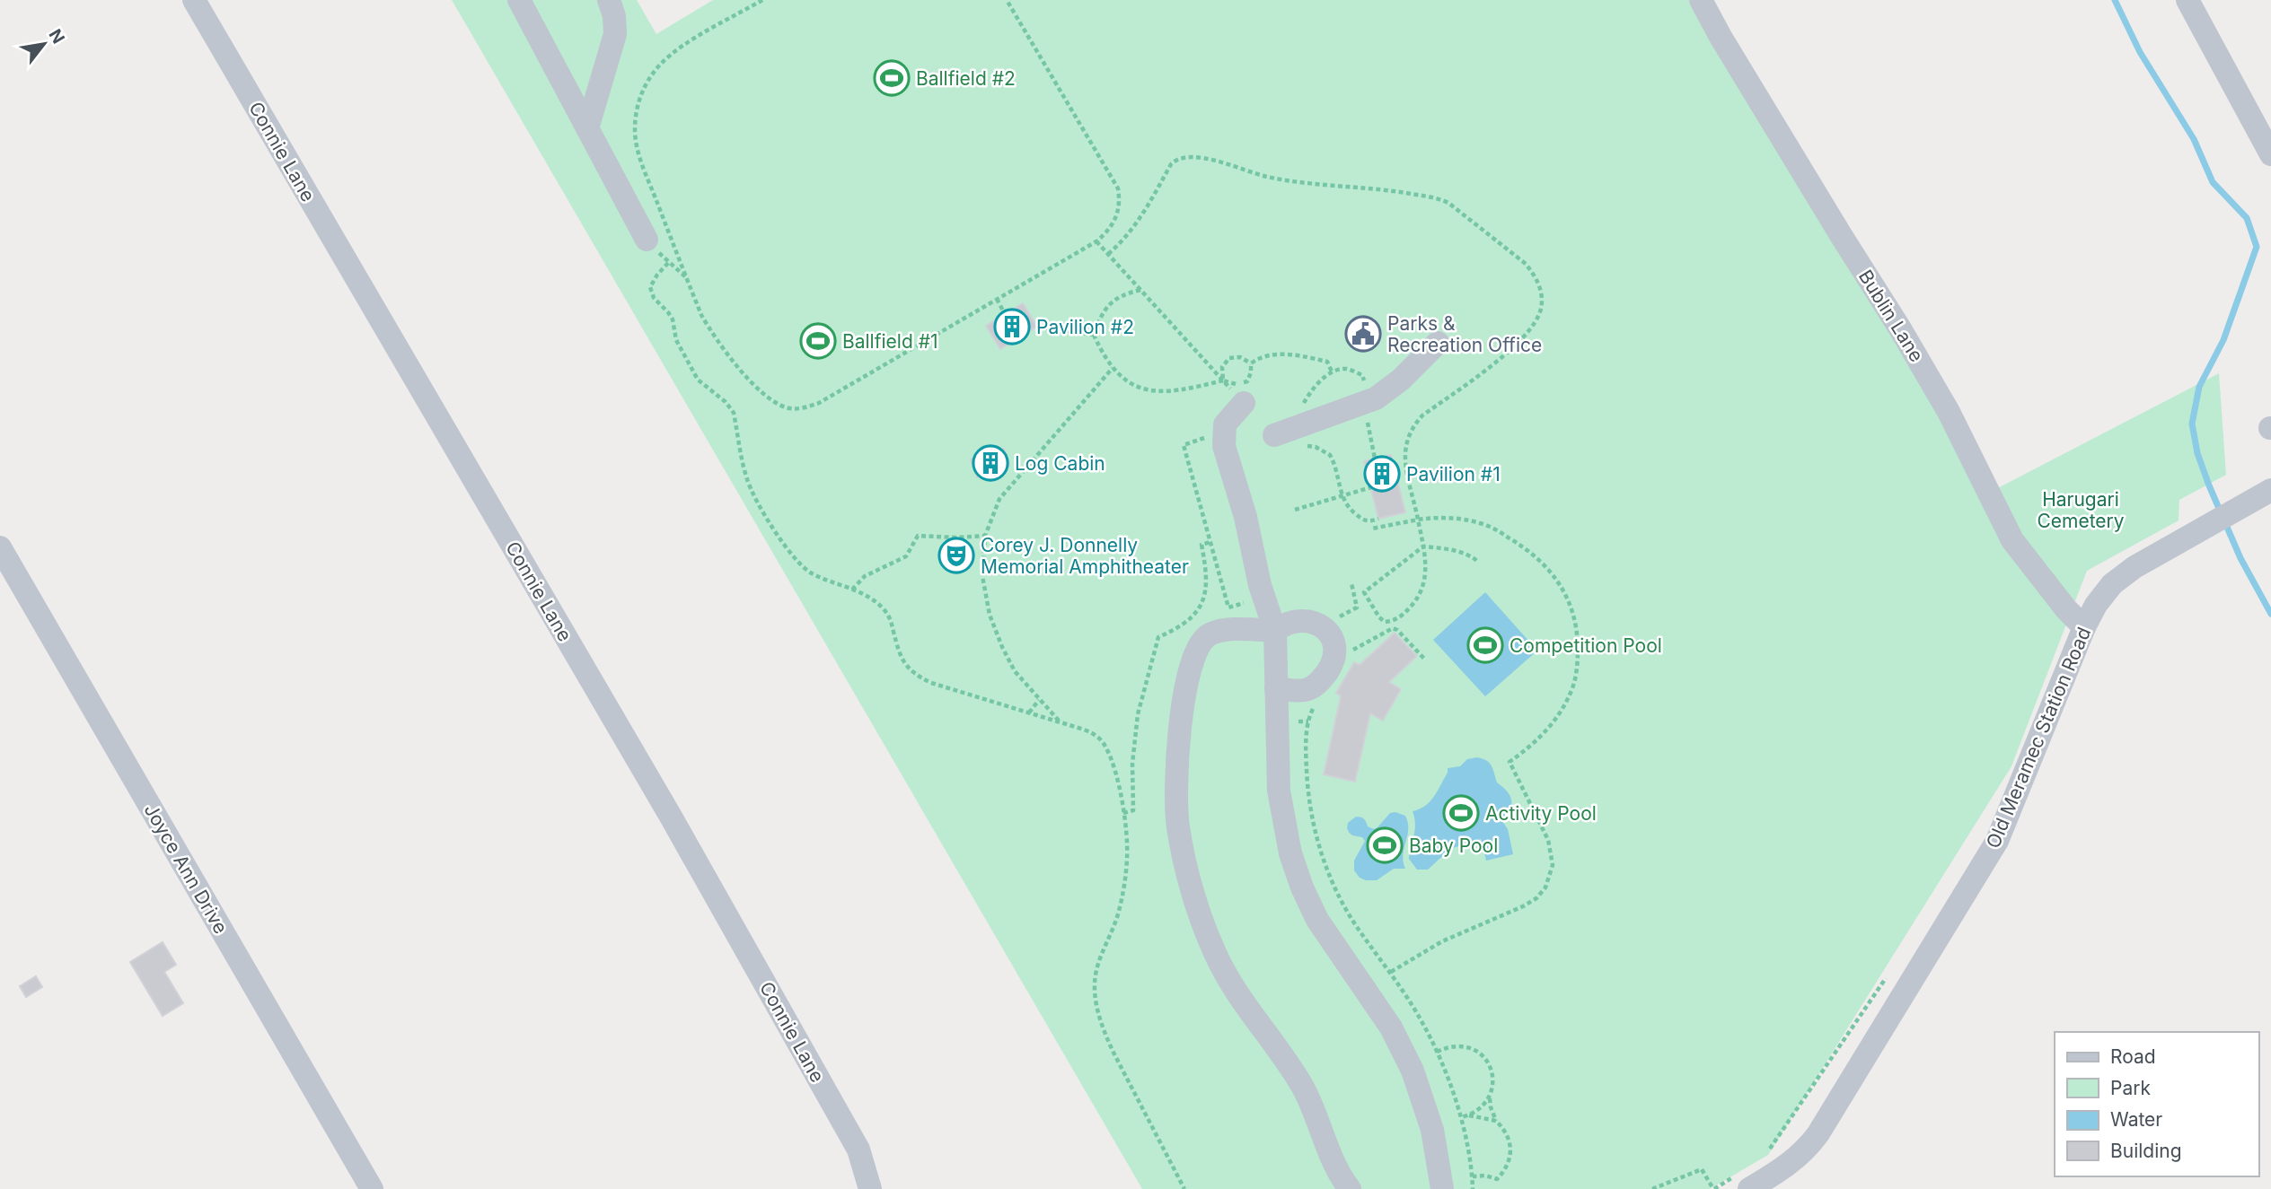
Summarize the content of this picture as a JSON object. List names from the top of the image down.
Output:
{
  "streets": {
    "street": [
      "Connie Lane",
      "Bublin Lane",
      "Old Meramec Station Road",
      "Joyce Ann Drive"
    ]
  },
  "crossings": [
    ["Bublin Lane", "Old Meramec Station Road"]
  ],
  "parks": ["Harugari Cemetery"],
  "places": {
    "sports": [
      "Ballfield #2",
      "Ballfield #1",
      "Competition Pool",
      "Activity Pool",
      "Baby Pool"
    ],
    "building": ["Pavilion #2", "Log Cabin", "Pavilion #1"],
    "public building": ["Parks & Recreation Office"],
    "theatre": ["Corey J. Donnelly Memorial Amphitheater"]
  },
  "legend": [
    "Road",
    "Park",
    "Water",
    "Building"
  ],
  "north": "top right"
}
